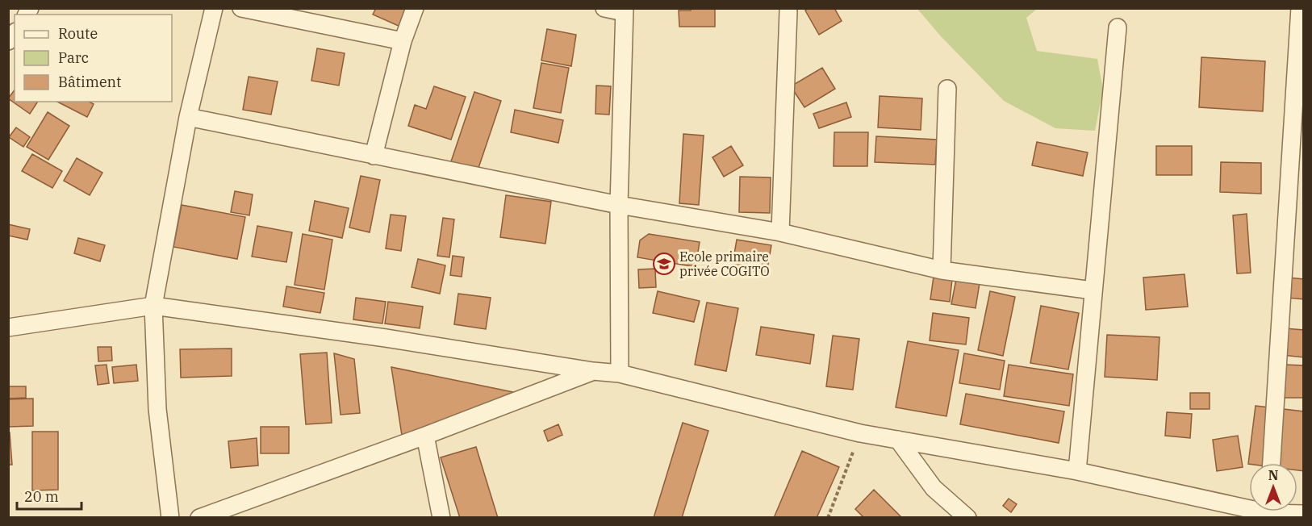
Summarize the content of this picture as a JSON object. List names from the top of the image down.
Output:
{
  "places": {
    "school or university": ["Ecole primaire privée COGITO"]
  },
  "legend": ["Route", "Parc", "Bâtiment"],
  "scale_bar": "20 m",
  "north": "top"
}
